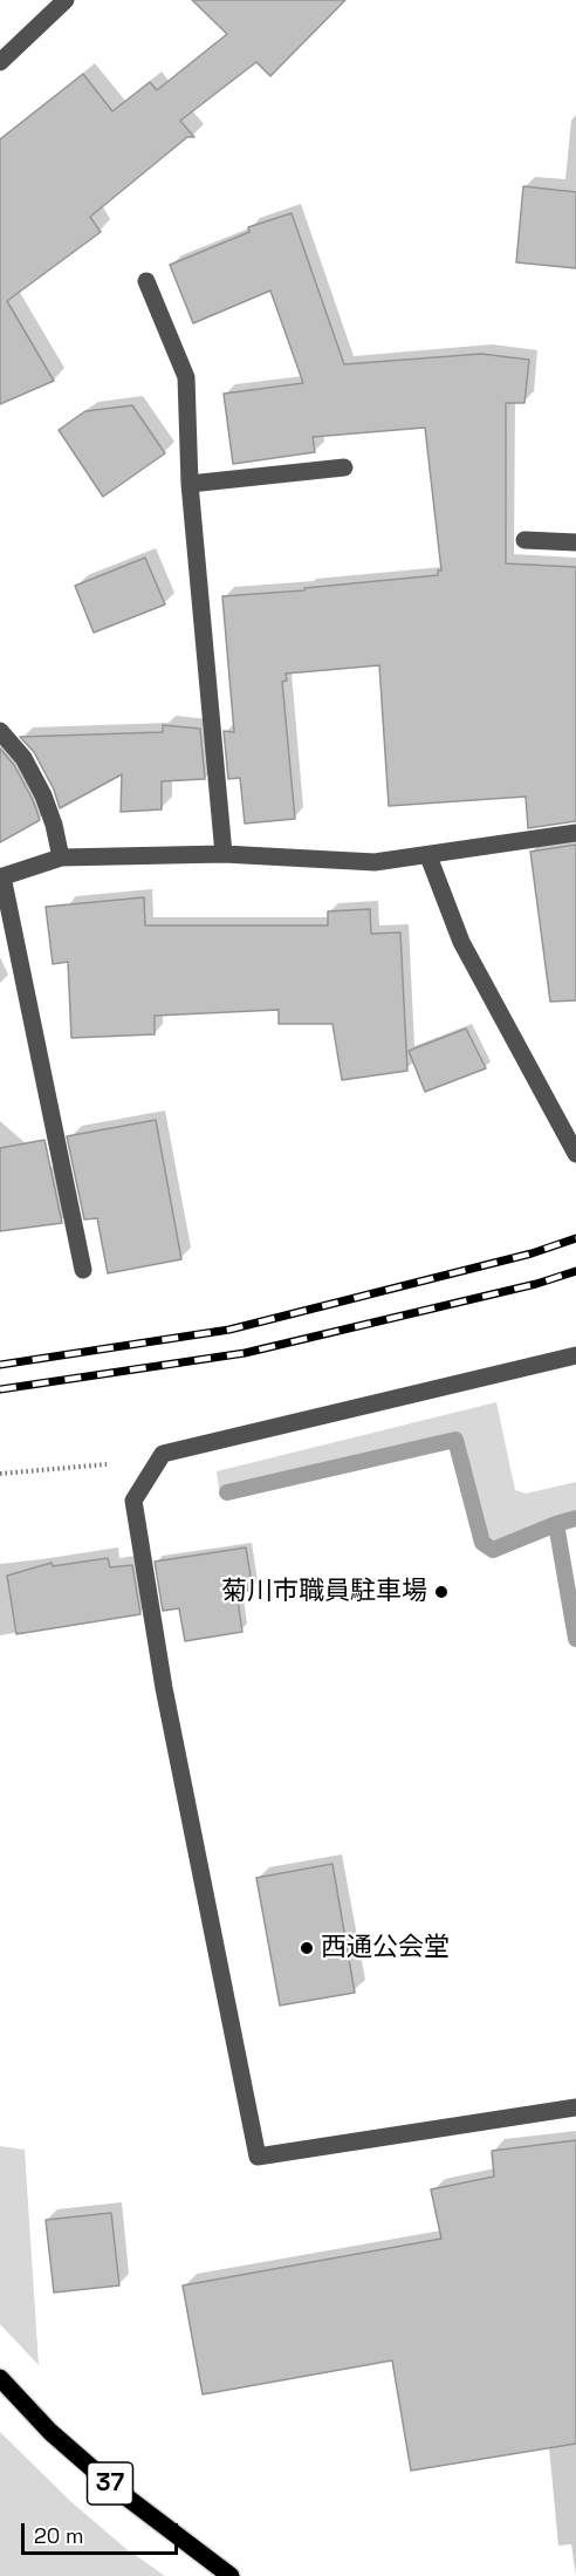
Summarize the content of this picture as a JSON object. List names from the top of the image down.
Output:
{
  "streets": {
    "main road": ["37"]
  },
  "places": ["菊川市職員駐車場", "西通公会堂"],
  "scale_bar": "20 m"
}
